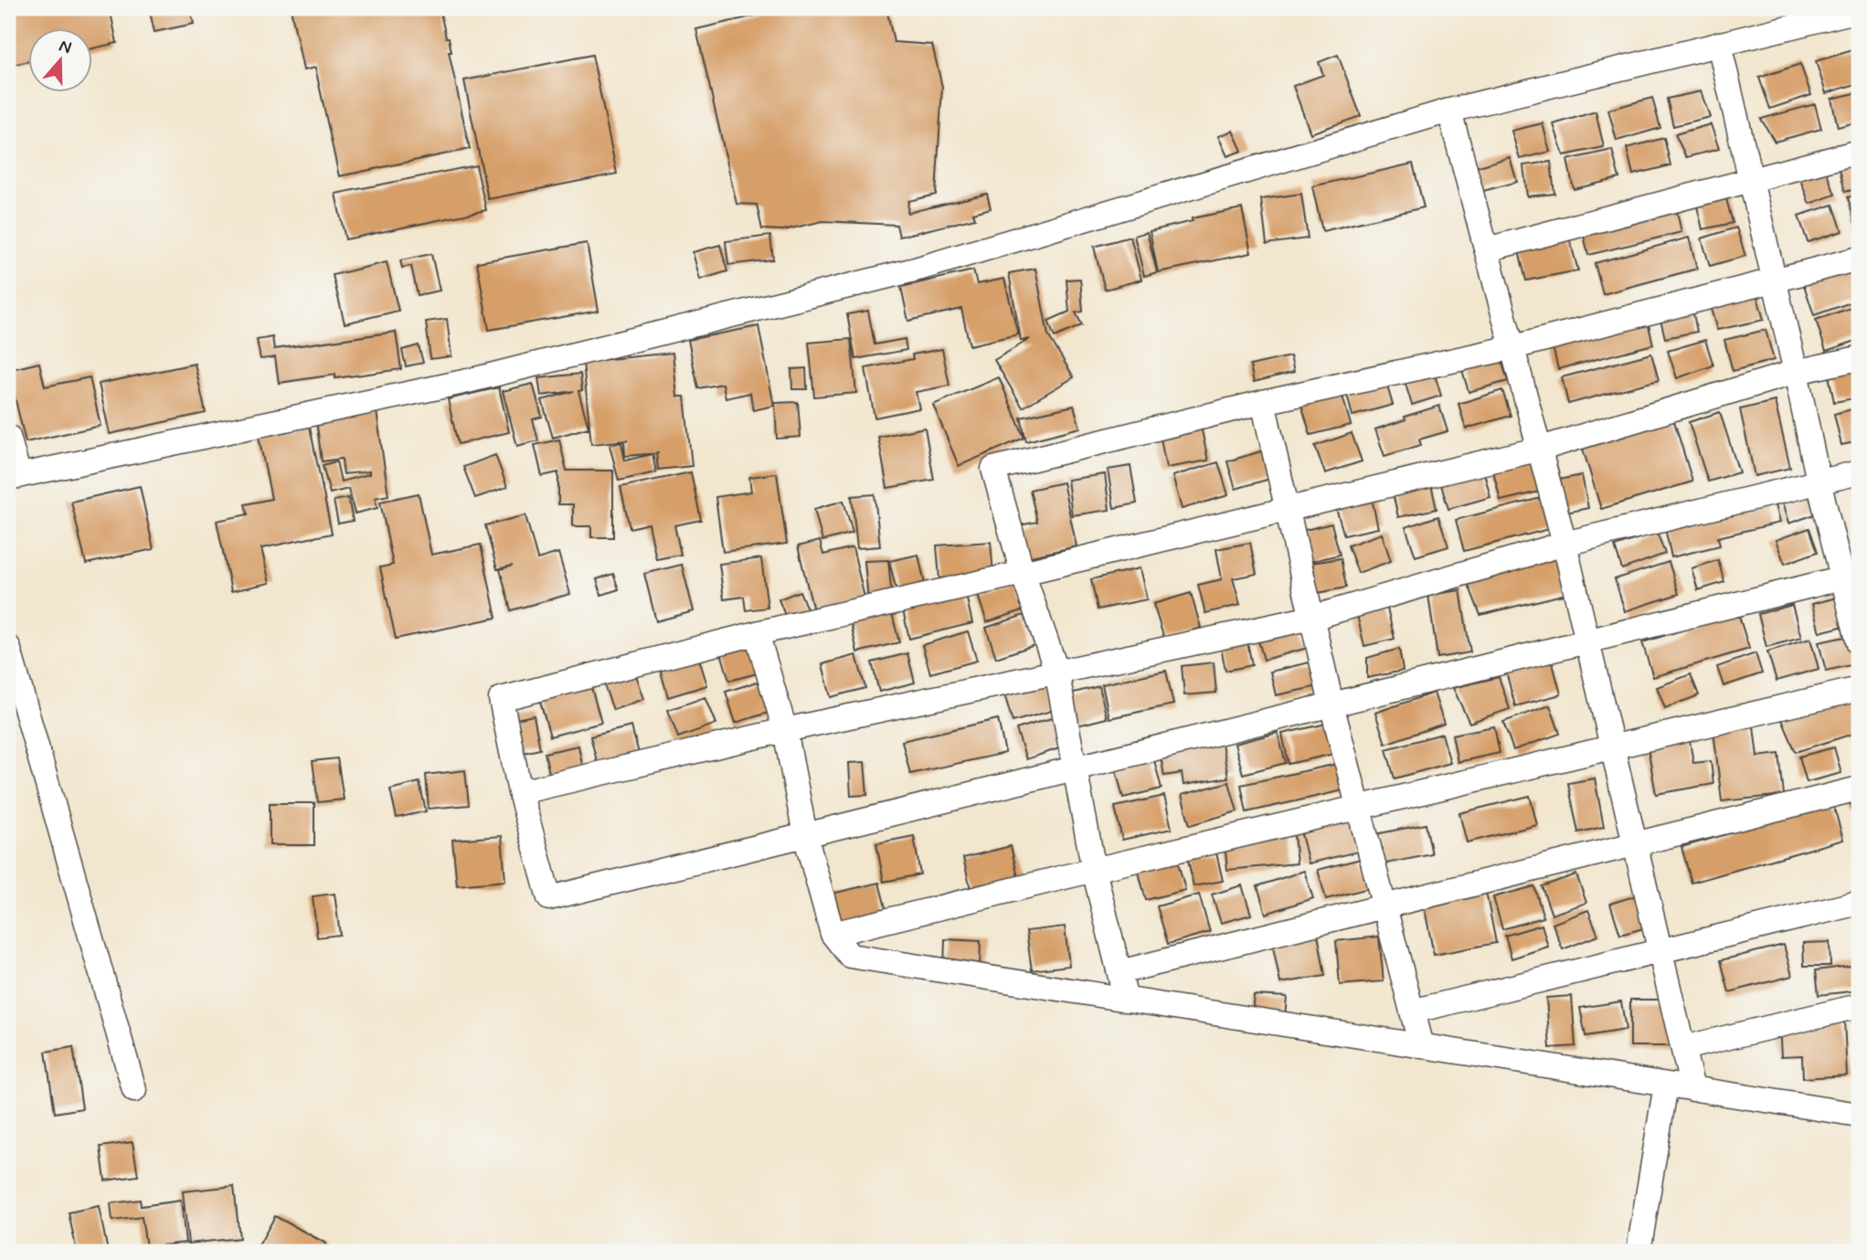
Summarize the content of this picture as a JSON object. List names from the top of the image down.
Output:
{
  "north": "top"
}
